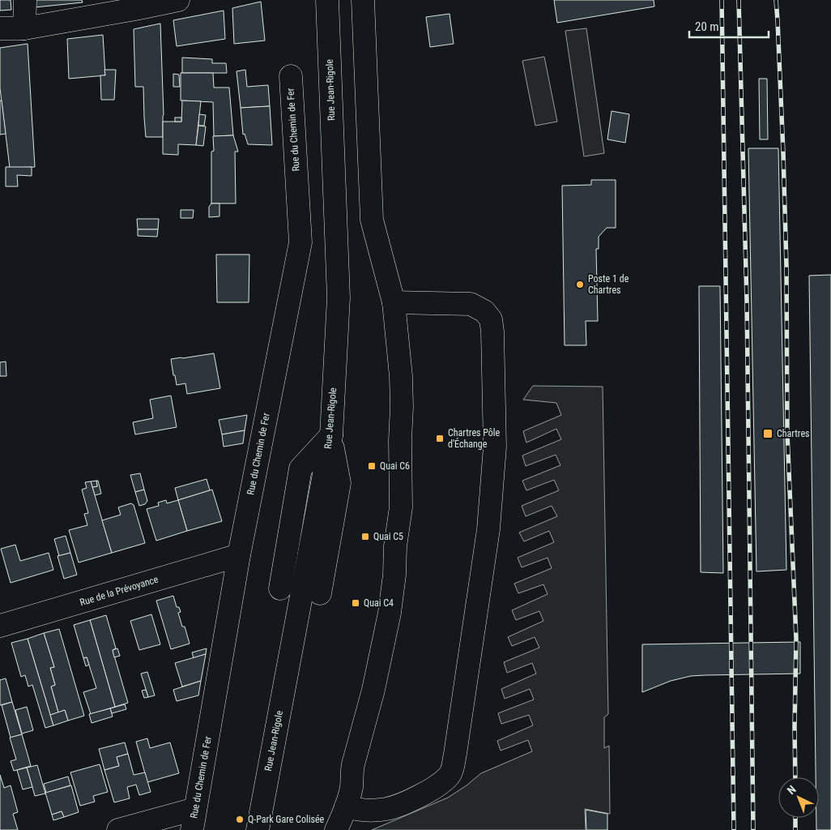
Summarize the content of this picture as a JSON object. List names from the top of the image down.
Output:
{
  "streets": {
    "street": ["Rue Jean-Rigole", "Rue du Chemin de Fer", "Rue de la Prévoyance"]
  },
  "crossings": [
    ["Rue du Chemin de Fer", "Rue de la Prévoyance"]
  ],
  "places": {
    "other": ["Poste 1 de Chartres", "Q-Park Gare Colisée"],
    "transit": [
      "Chartres",
      "Chartres Pôle d'Échange",
      "Quai C6",
      "Quai C5",
      "Quai C4"
    ]
  },
  "scale_bar": "20 m",
  "north": "top left"
}
